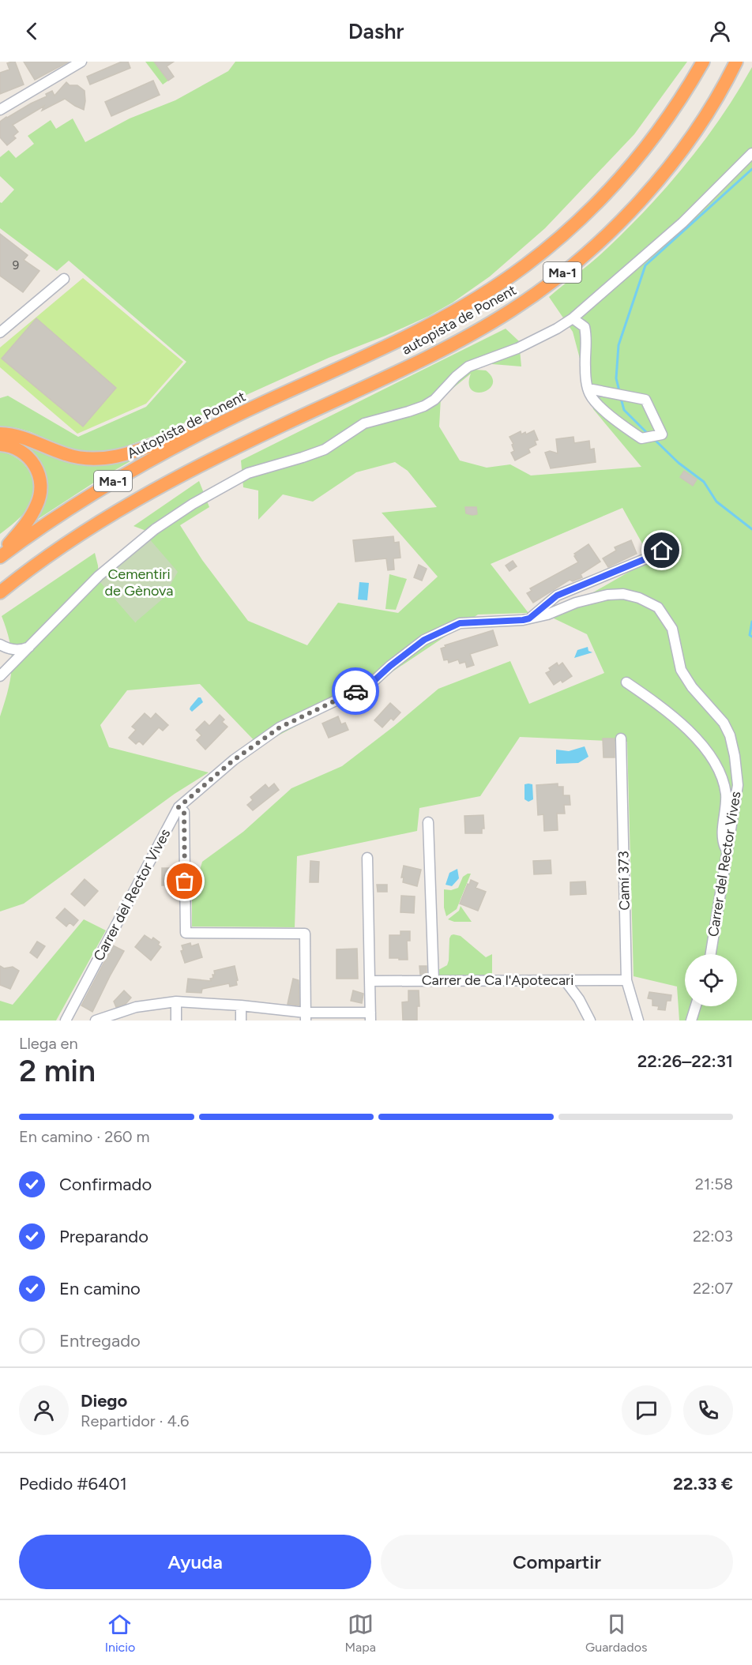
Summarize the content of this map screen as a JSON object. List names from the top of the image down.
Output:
{
  "streets": {
    "highway": ["Ma-1", "autopista de Ponent", "Autopista de Ponent"],
    "street": ["Carrer del Rector Vives", "Camí 373", "Carrer de Ca l'Apotecari"]
  },
  "crossings": [
    ["autopista de Ponent", "Autopista de Ponent"],
    ["Camí 373", "Carrer de Ca l'Apotecari"]
  ],
  "parks": ["Cementiri de Gènova"],
  "house_numbers": ["9"],
  "page": {
    "header": "Dashr",
    "heading": ["2 min", "Llega en", "22:26–22:31"],
    "panel": [
      "Diego",
      "Repartidor · 4.6",
      "Pedido #6401",
      "22.33 €"
    ],
    "bar": "En camino · 260 m",
    "list": [
      ["Confirmado", "21:58"],
      ["Preparando", "22:03"],
      ["En camino", "22:07"],
      "Entregado"
    ],
    "buttons": ["Ayuda", "Compartir"],
    "tabs": ["Inicio", "Mapa", "Guardados"]
  }
}
